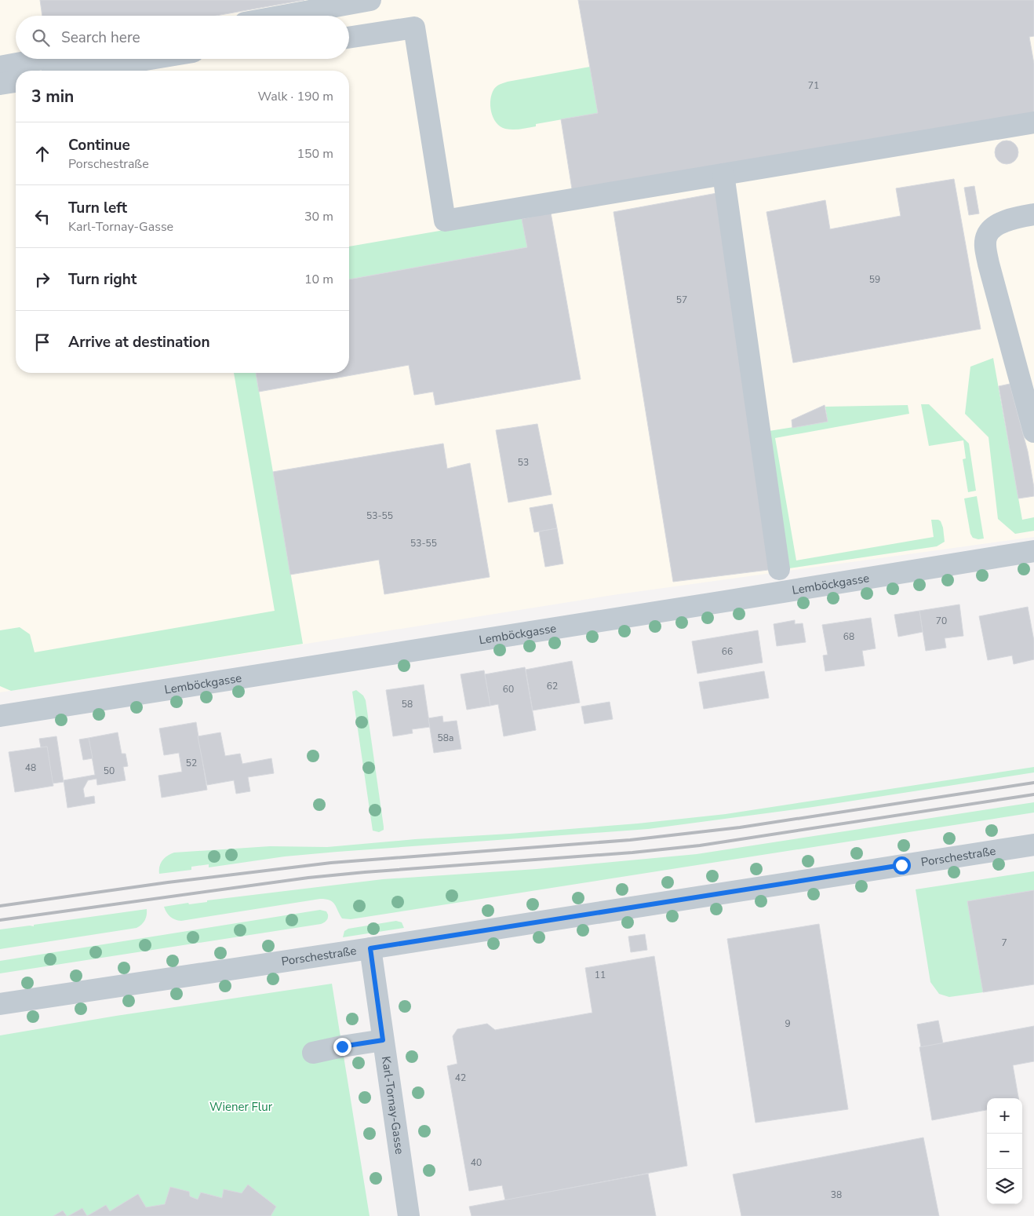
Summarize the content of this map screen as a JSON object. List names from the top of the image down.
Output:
{
  "streets": {
    "street": ["Lemböckgasse", "Porschestraße", "Karl-Tornay-Gasse"]
  },
  "crossings": [
    ["Porschestraße", "Karl-Tornay-Gasse"]
  ],
  "parks": ["Wiener Flur"],
  "house_numbers": [
    "71",
    "59",
    "57",
    "53",
    "53-55",
    "53-55",
    "70",
    "68",
    "66",
    "62",
    "60",
    "58",
    "58a",
    "52",
    "48",
    "50",
    "7",
    "11",
    "9",
    "42",
    "40",
    "38"
  ],
  "page": {
    "search": "Search here",
    "heading": ["3 min", "Walk · 190 m"],
    "list": [
      ["Continue", "Porschestraße", "150 m"],
      ["Turn left", "Karl-Tornay-Gasse", "30 m"],
      ["Turn right", "10 m"],
      "Arrive at destination"
    ],
    "map_buttons": ["+", "−"]
  }
}
